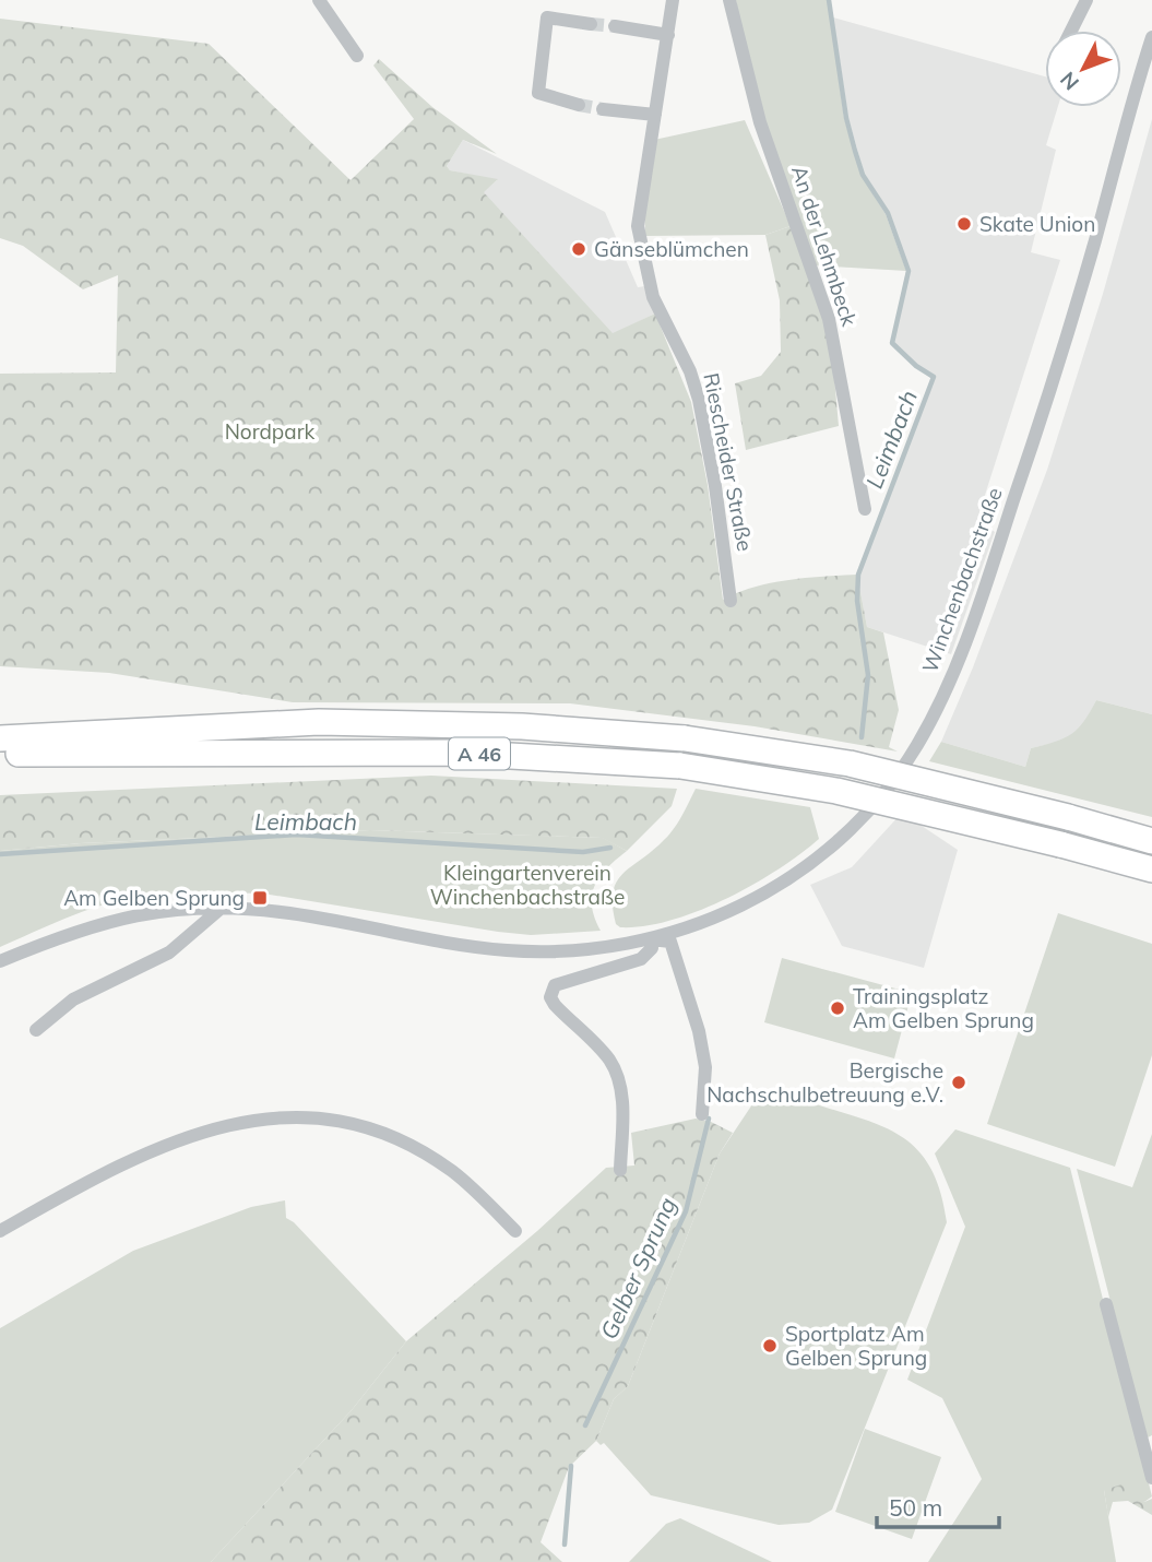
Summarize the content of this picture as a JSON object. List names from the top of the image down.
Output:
{
  "streets": {
    "highway": ["A 46"],
    "street": ["An der Lehmbeck", "Riescheider Straße", "Winchenbachstraße"]
  },
  "water": ["Leimbach", "Gelber Sprung"],
  "parks": ["Nordpark", "Kleingartenverein Winchenbachstraße"],
  "places": {
    "other": [
      "Skate Union",
      "Gänseblümchen",
      "Trainingsplatz Am Gelben Sprung",
      "Bergische Nachschulbetreuung e.V.",
      "Sportplatz Am Gelben Sprung"
    ],
    "transit": ["Am Gelben Sprung"]
  },
  "scale_bar": "50 m",
  "north": "bottom left"
}
